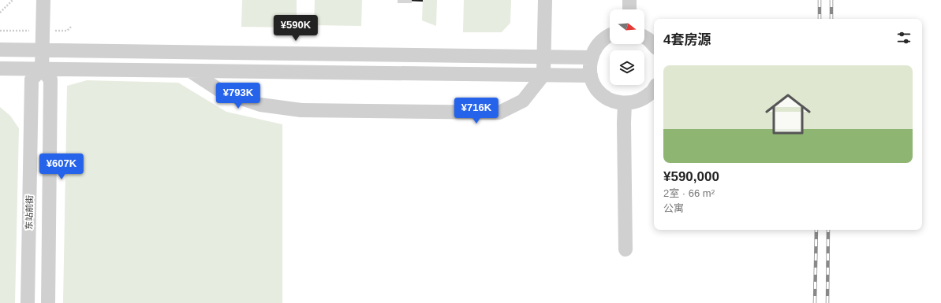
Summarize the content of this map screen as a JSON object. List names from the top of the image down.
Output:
{
  "streets": {
    "street": ["东站前街"]
  },
  "north": "right",
  "page": {
    "price": [
      "¥590K",
      "¥793K",
      "¥716K",
      "¥607K"
    ],
    "heading": "4套房源",
    "list": [
      {
        "name": "¥590,000",
        "note": "2室 · 66 m² · 公寓"
      }
    ]
  }
}
